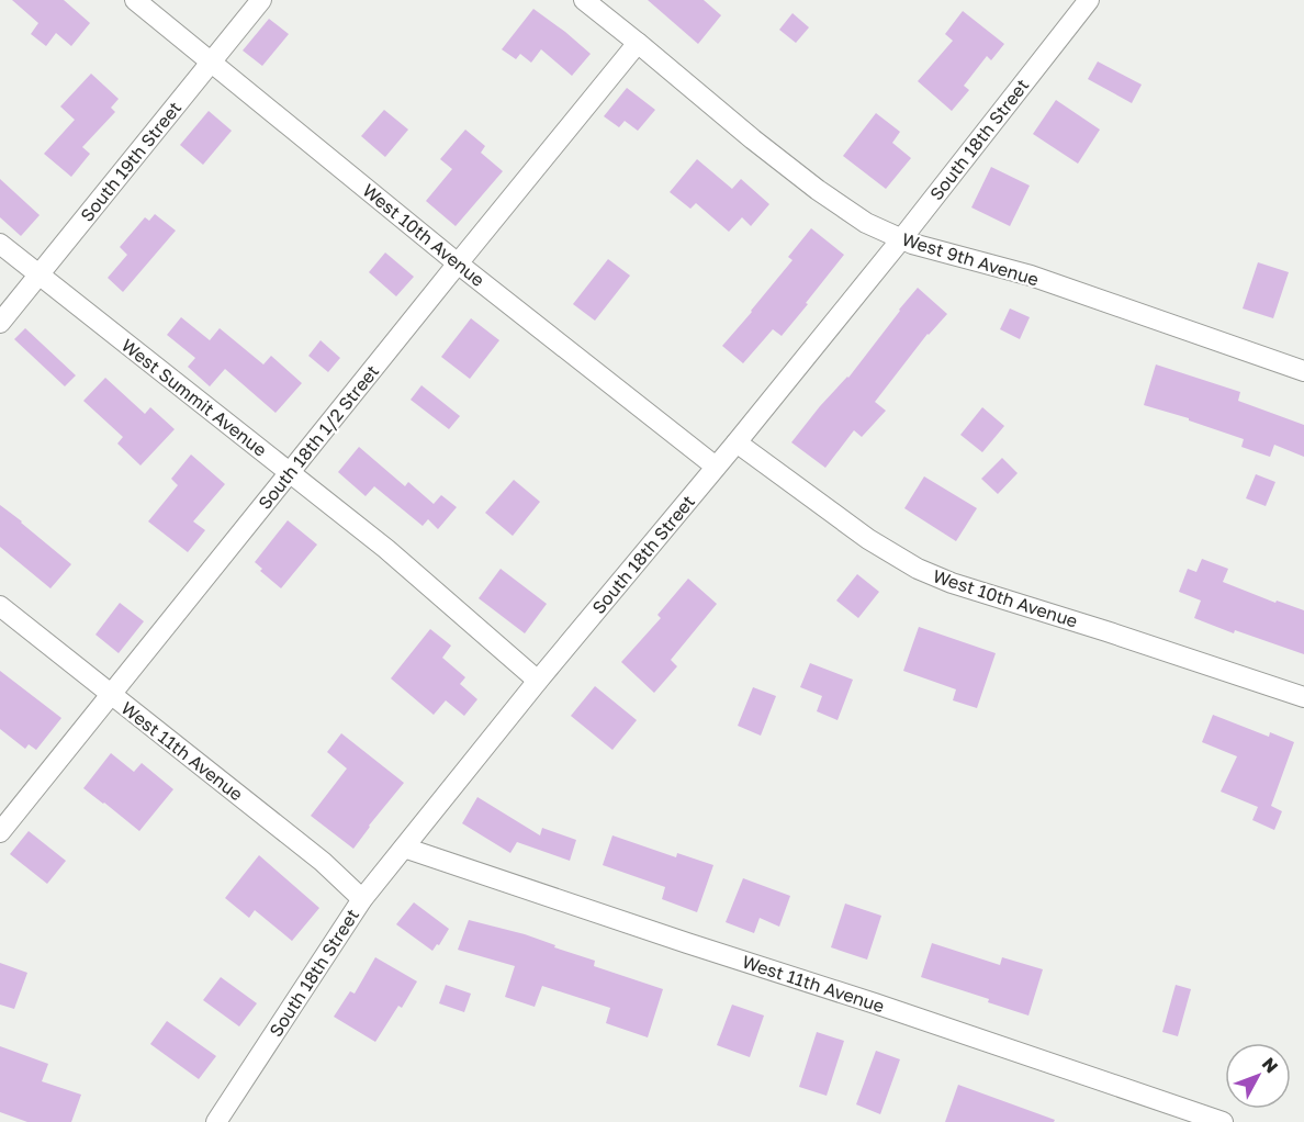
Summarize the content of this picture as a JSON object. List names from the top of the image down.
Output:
{
  "streets": {
    "street": [
      "South 18th Street",
      "South 19th Street",
      "West 10th Avenue",
      "West 9th Avenue",
      "West Summit Avenue",
      "South 18th 1/2 Street",
      "West 11th Avenue"
    ]
  },
  "crossings": [
    ["South 18th Street", "West 10th Avenue"],
    ["South 18th Street", "West 9th Avenue"],
    ["South 18th Street", "West Summit Avenue"],
    ["South 18th Street", "West 11th Avenue"],
    ["South 19th Street", "West 10th Avenue"],
    ["South 19th Street", "West Summit Avenue"],
    ["West 10th Avenue", "South 18th 1/2 Street"],
    ["West 9th Avenue", "South 18th 1/2 Street"],
    ["West Summit Avenue", "South 18th 1/2 Street"],
    ["South 18th 1/2 Street", "West 11th Avenue"]
  ],
  "north": "top right"
}
